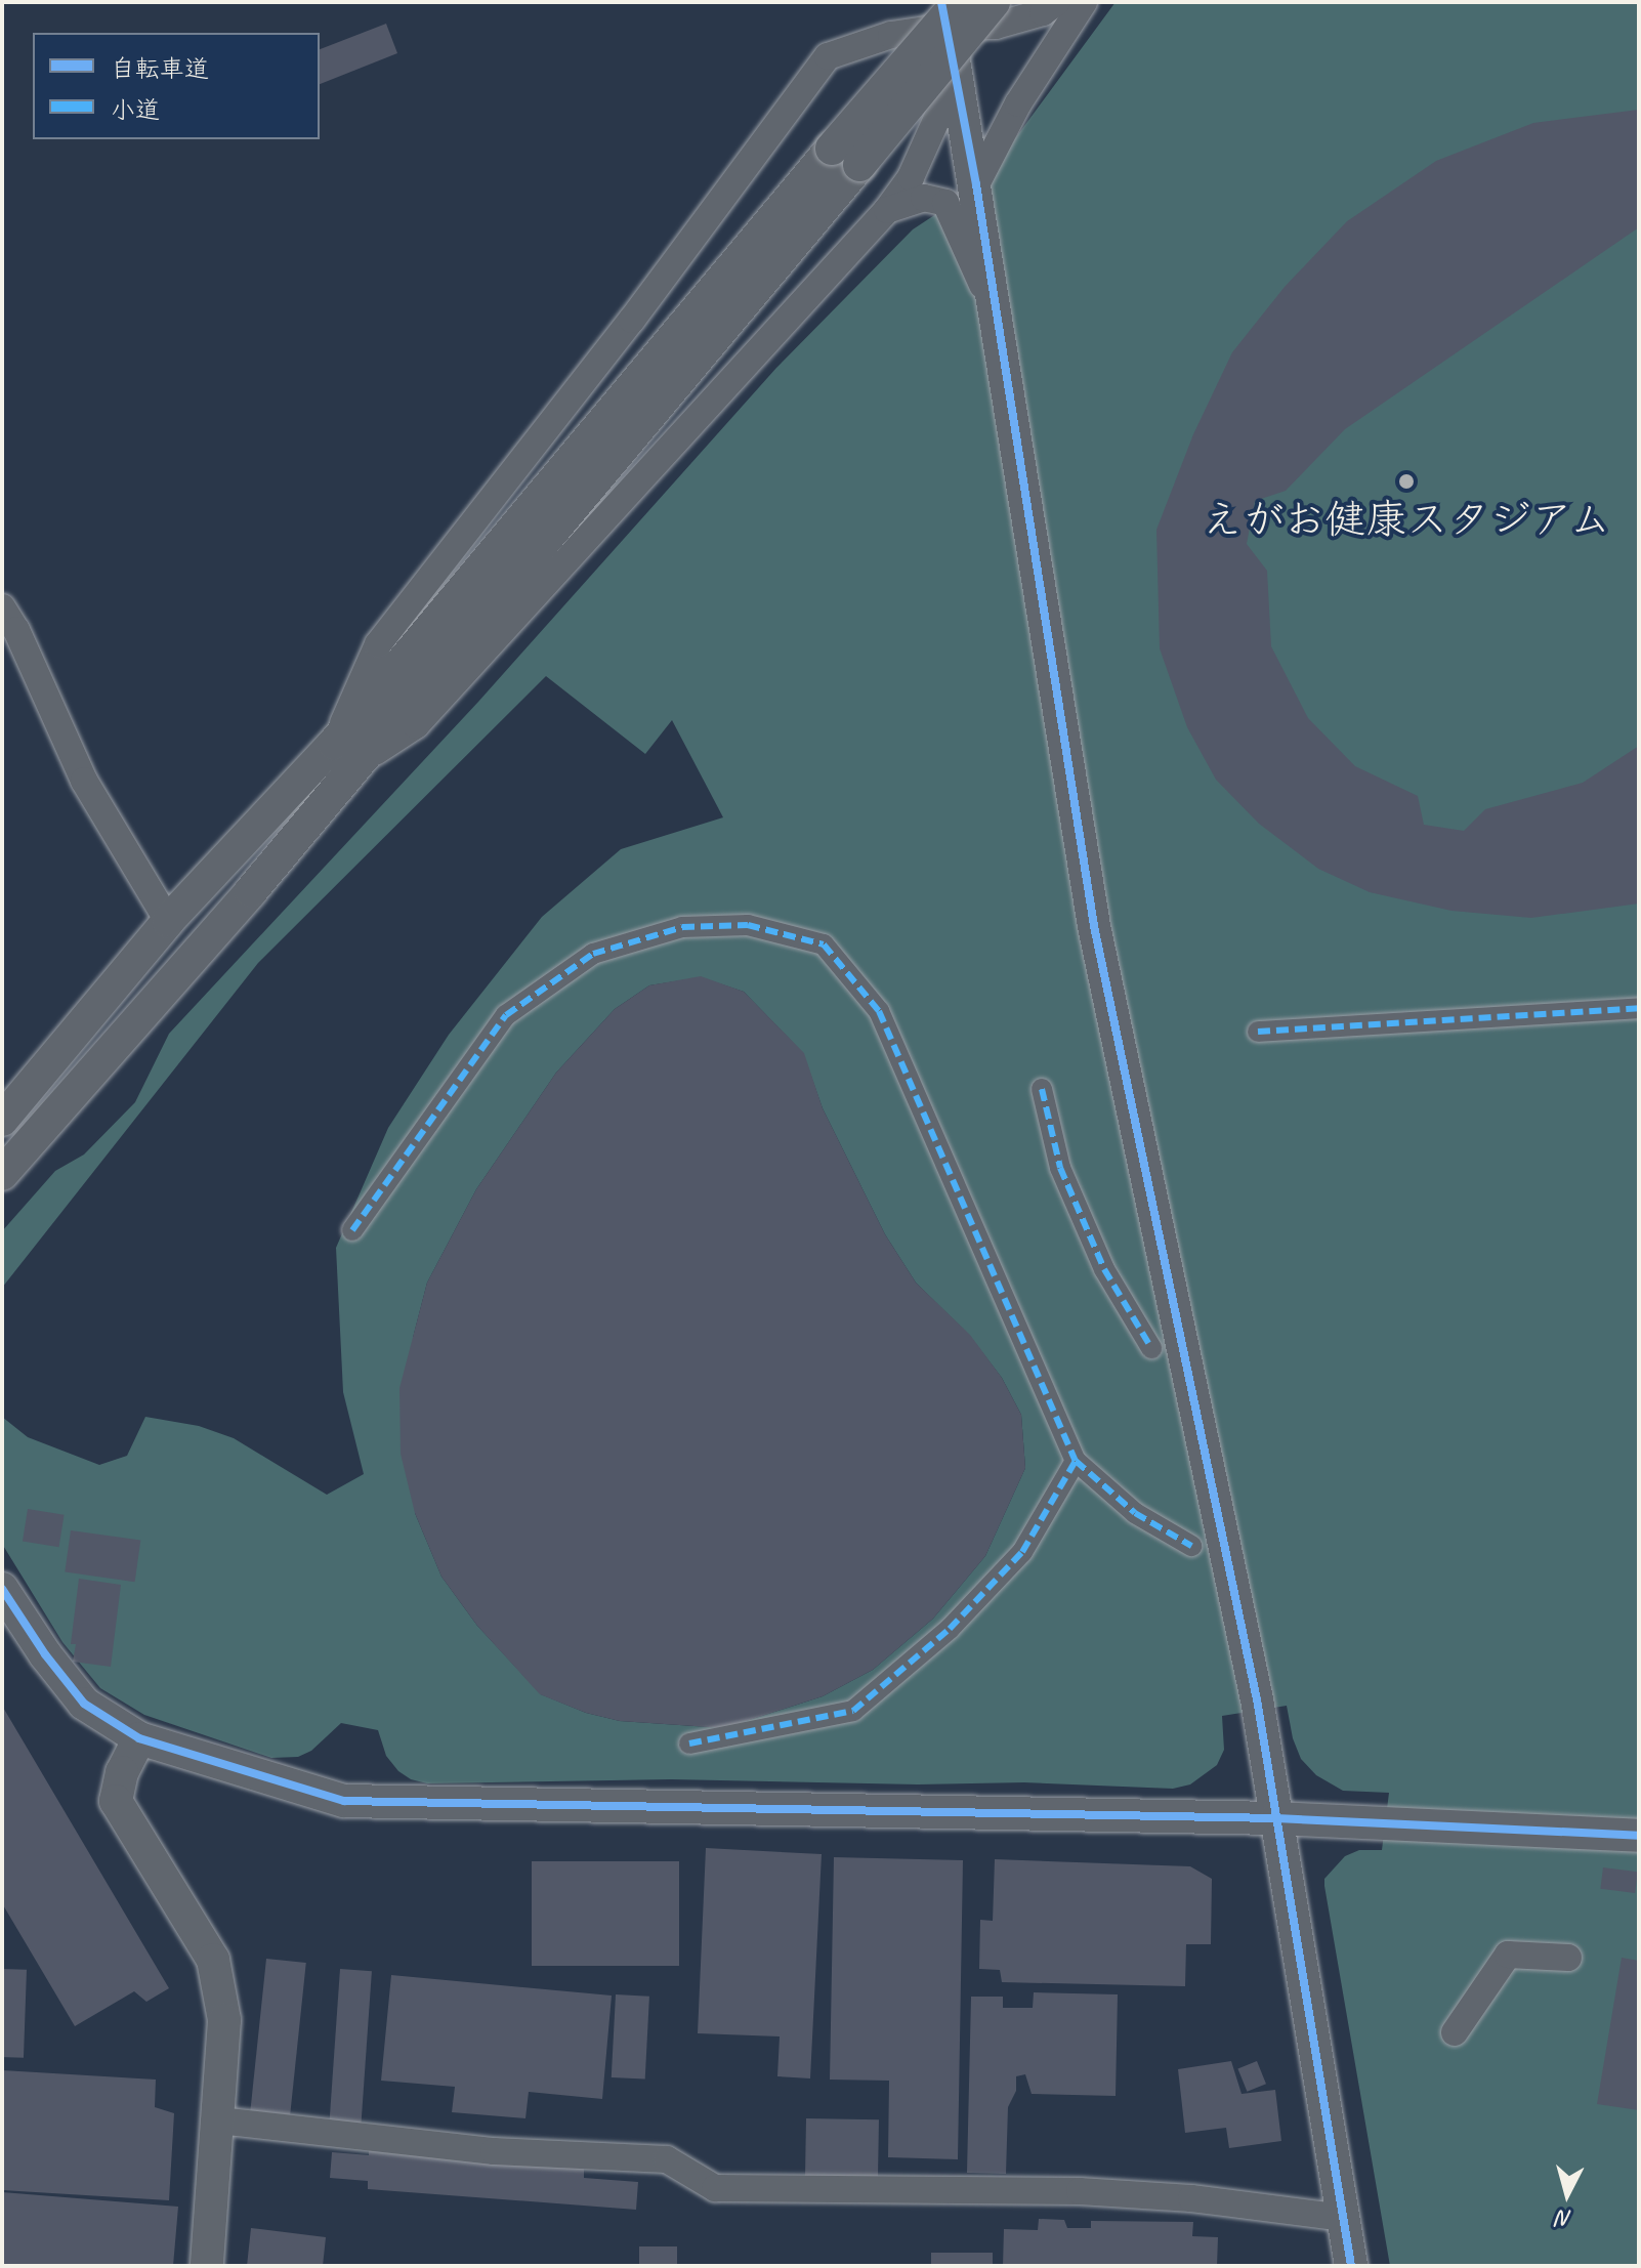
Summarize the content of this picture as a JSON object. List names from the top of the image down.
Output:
{
  "places": ["えがお健康スタジアム"],
  "legend": ["自転車道", "小道"],
  "north": "bottom"
}
